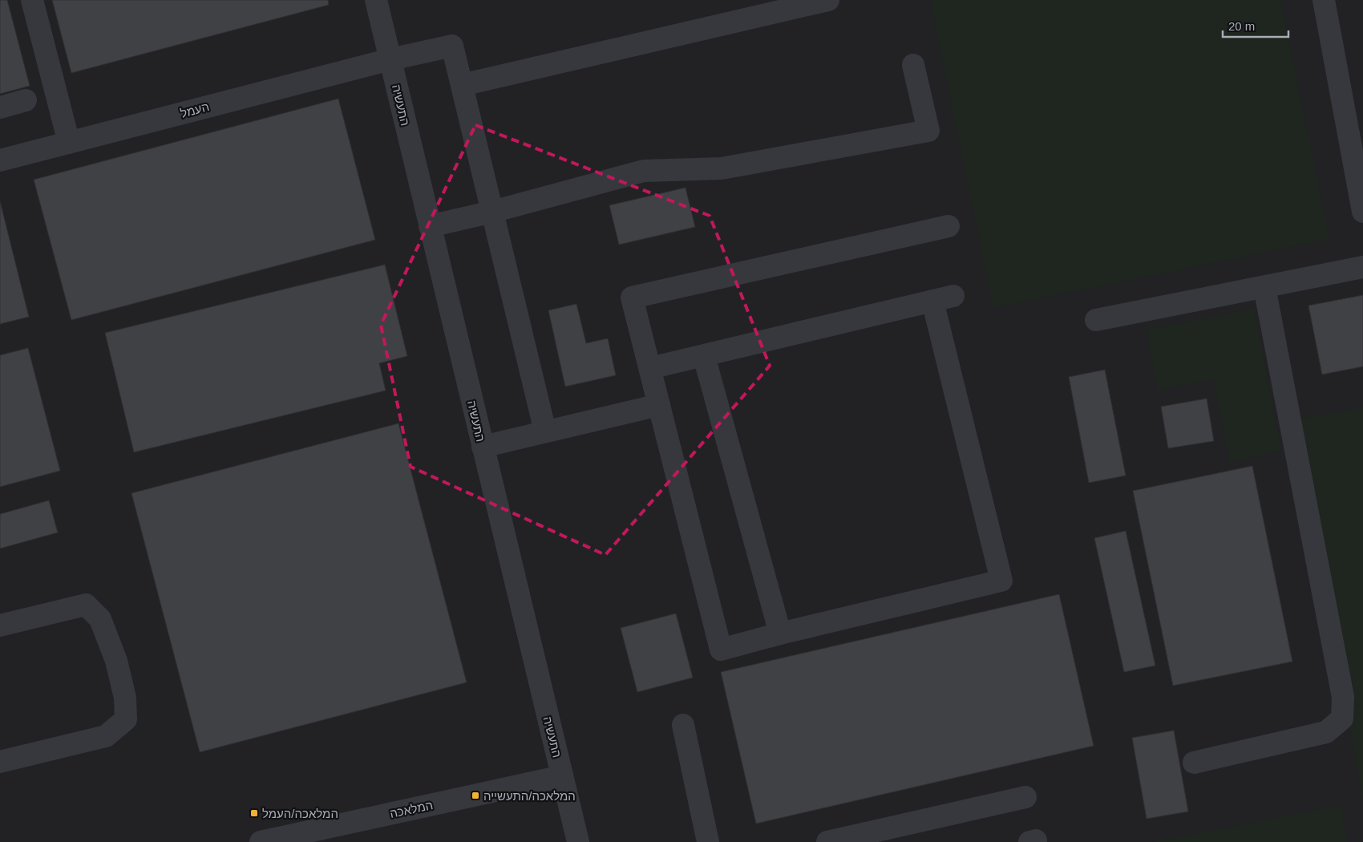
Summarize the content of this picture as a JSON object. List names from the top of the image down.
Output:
{
  "streets": {
    "street": ["התעשיה", "העמל", "המלאכה"]
  },
  "crossings": [
    ["התעשיה", "העמל"],
    ["התעשיה", "המלאכה"]
  ],
  "places": {
    "transit": ["המלאכה/התעשייה", "המלאכה/העמל"]
  },
  "scale_bar": "20 m"
}
